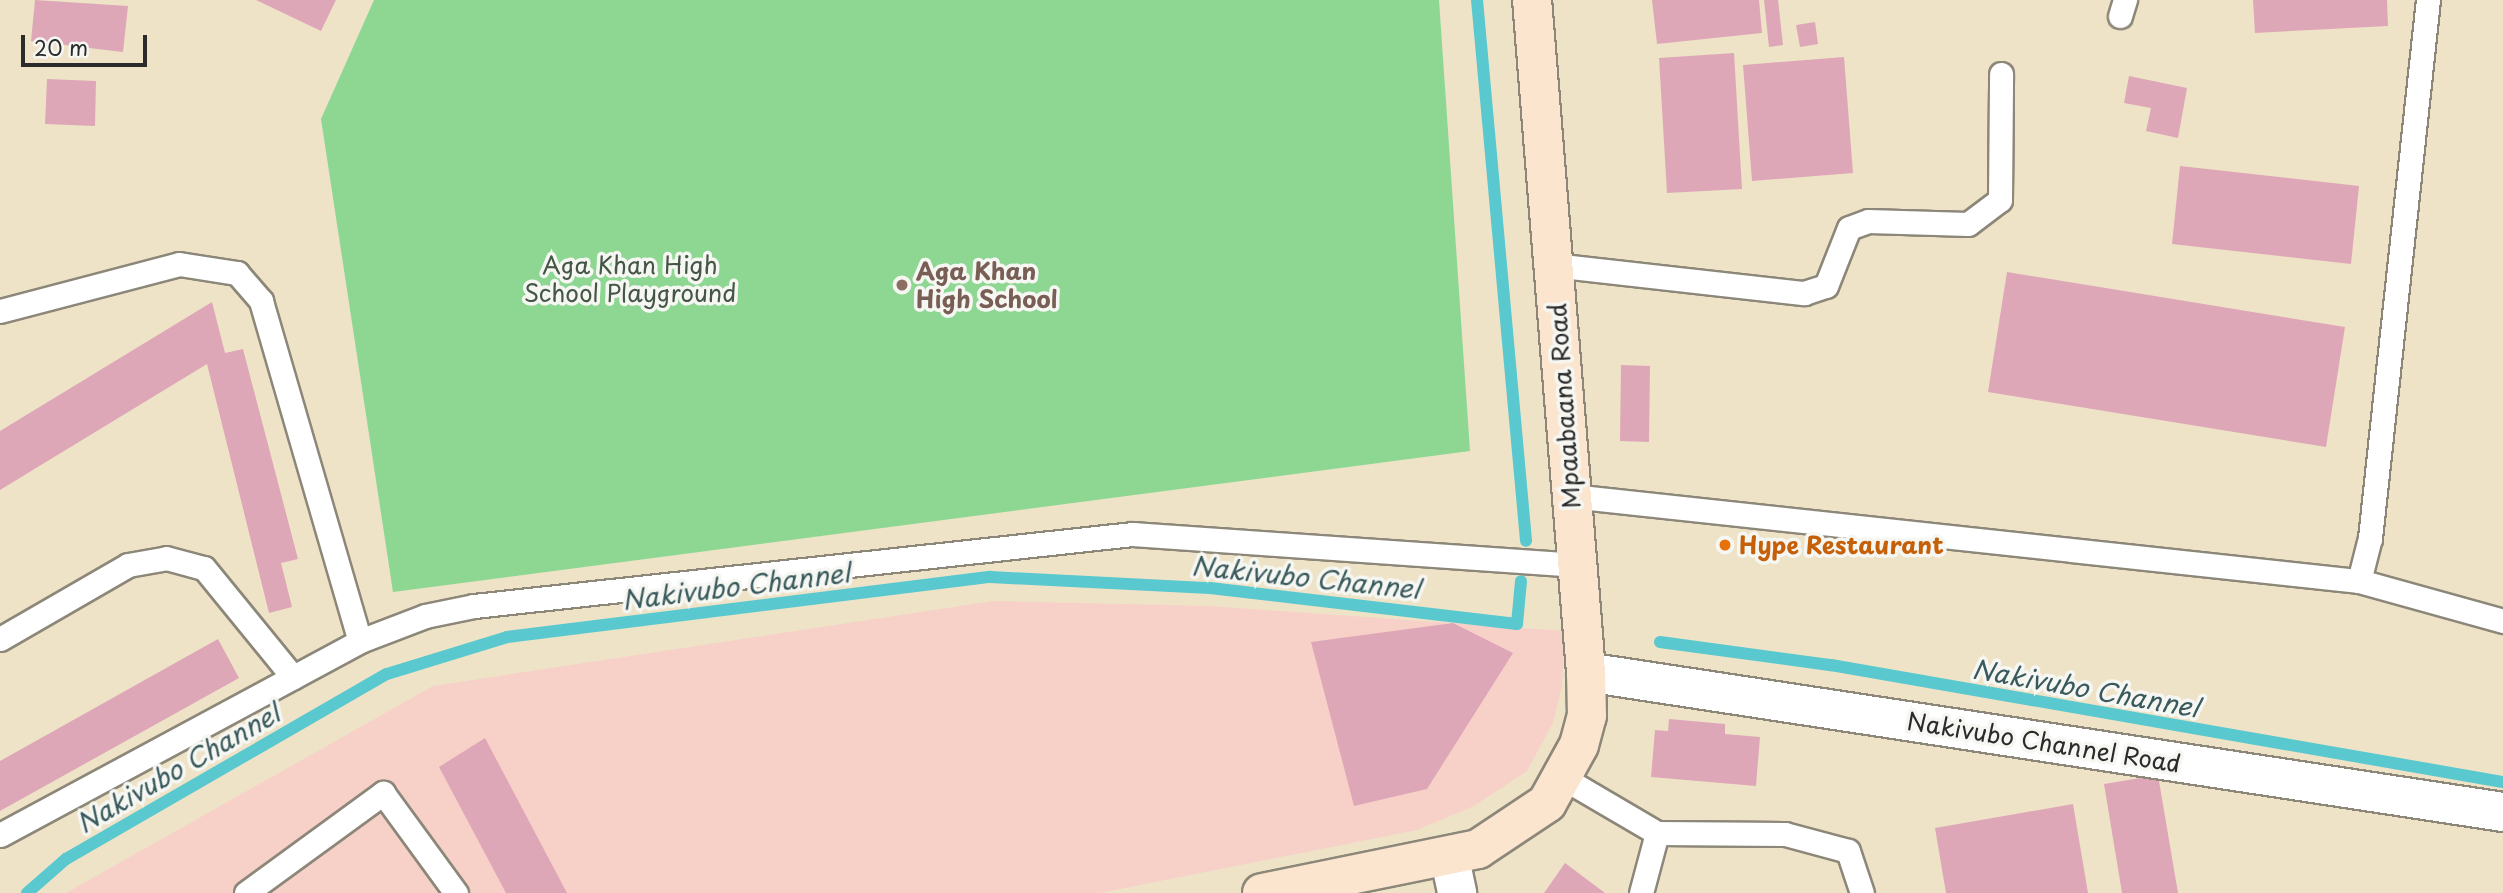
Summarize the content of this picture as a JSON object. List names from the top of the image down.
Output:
{
  "streets": {
    "street": ["Mpaabaana Road", "Nakivubo Channel Road"]
  },
  "crossings": [
    ["Mpaabaana Road", "Nakivubo Channel Road"]
  ],
  "water": ["Nakivubo Channel"],
  "parks": ["Aga Khan High School Playground"],
  "places": ["Aga Khan High School", "Hype Restaurant"],
  "scale_bar": "20 m"
}
